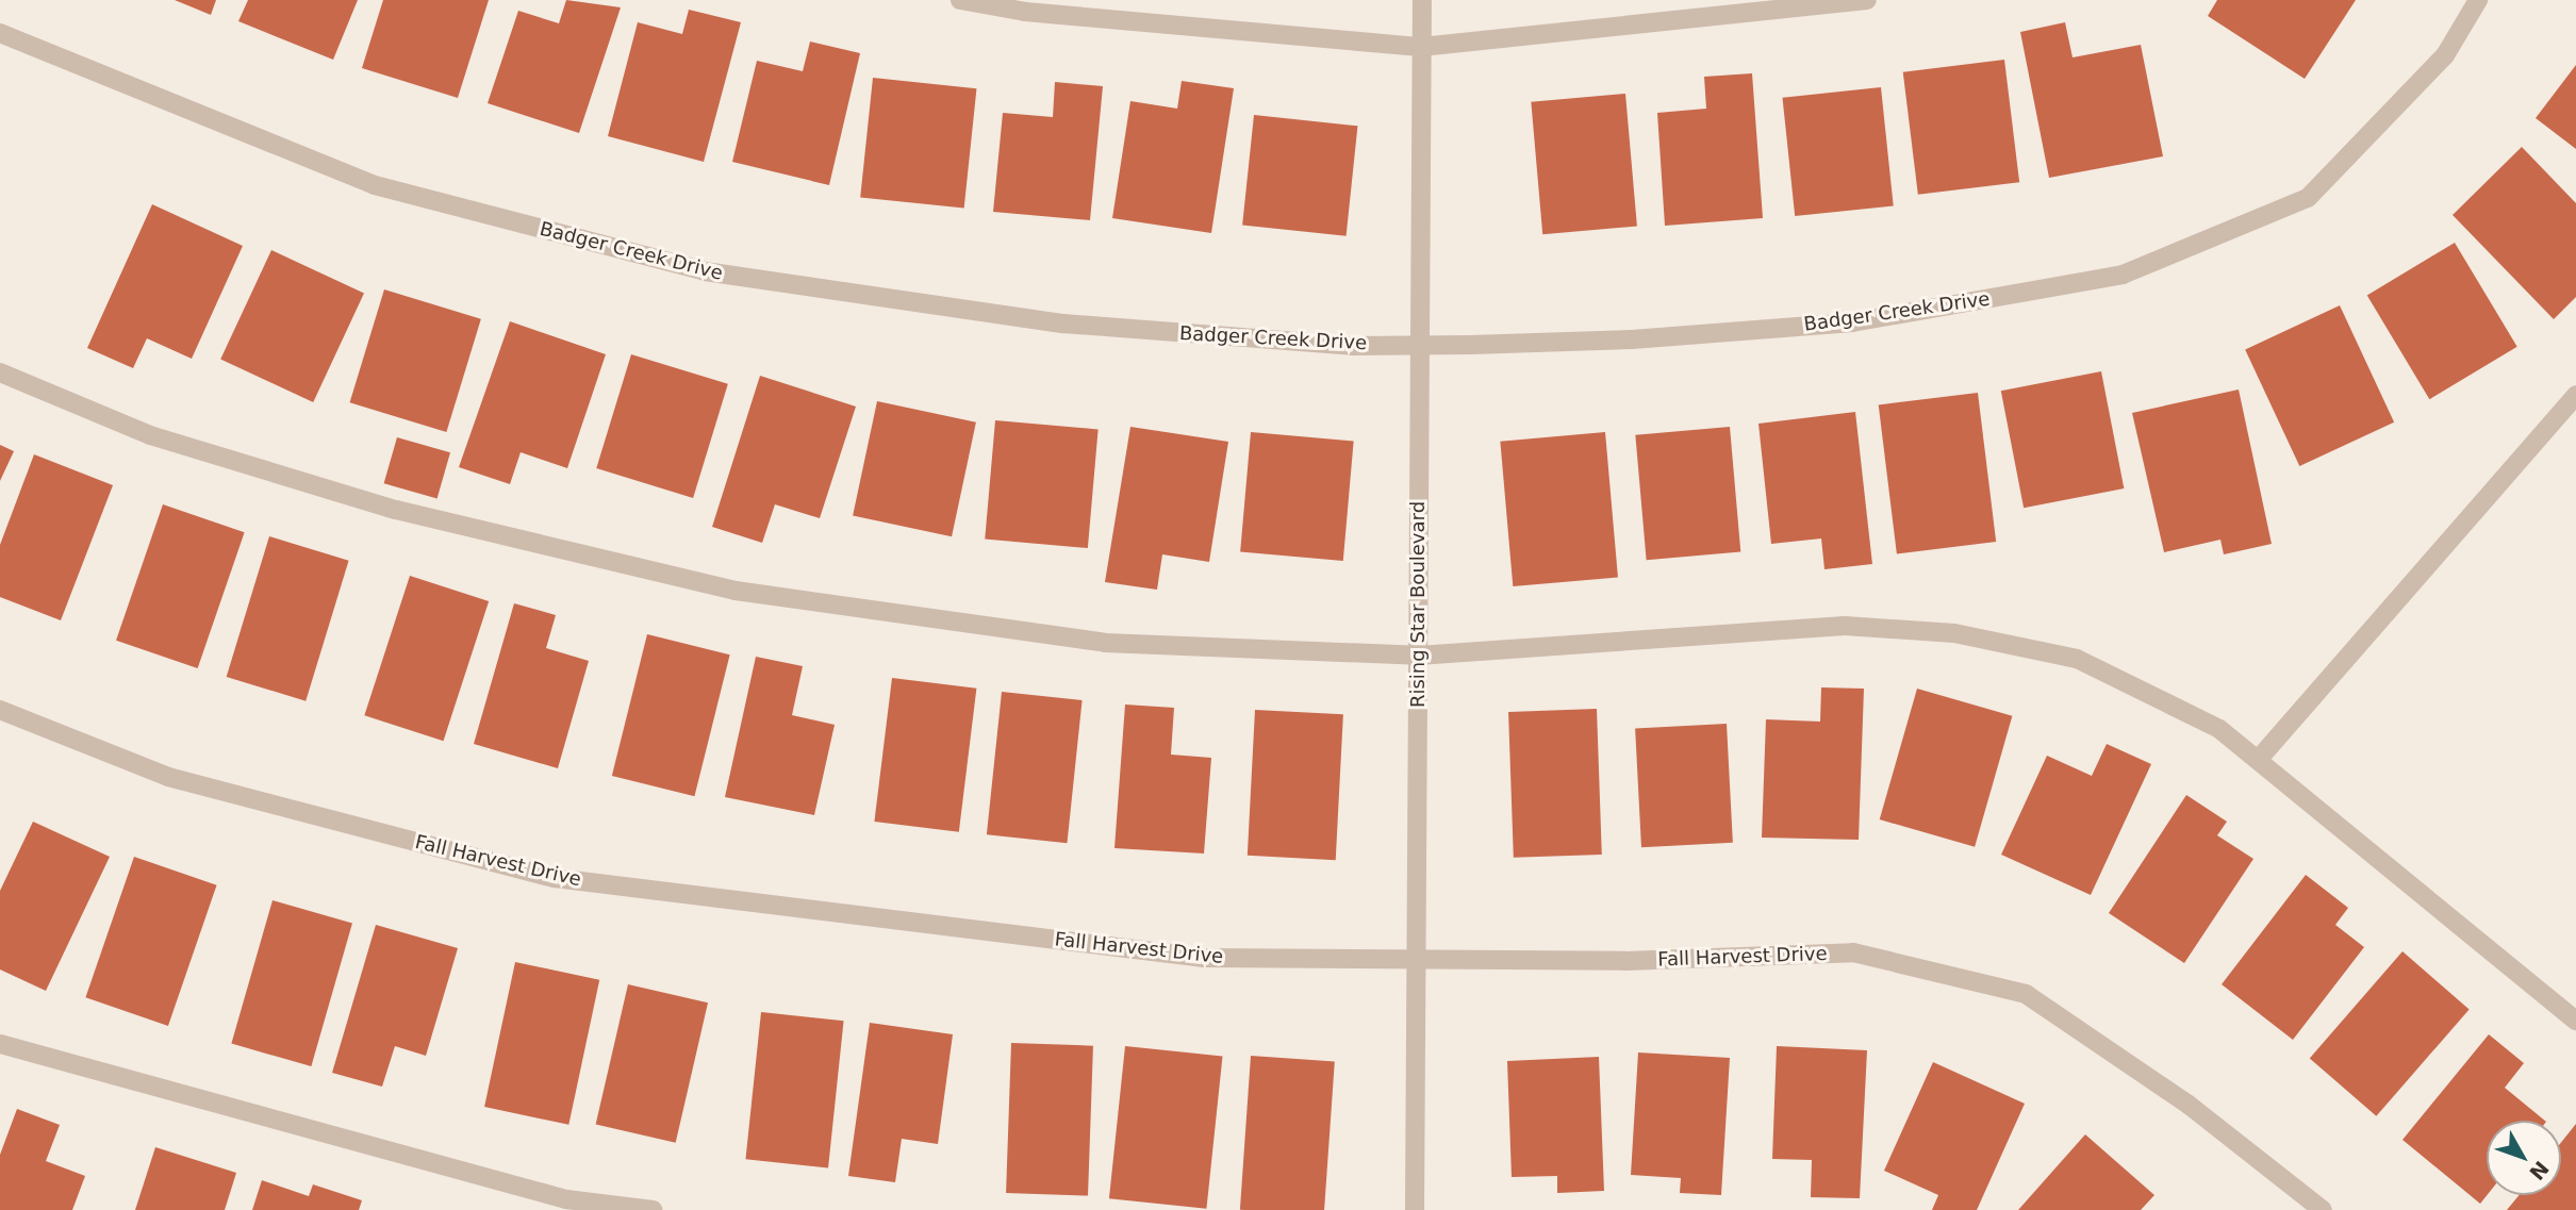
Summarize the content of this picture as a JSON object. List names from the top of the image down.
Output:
{
  "streets": {
    "street": ["Badger Creek Drive", "Rising Star Boulevard", "Fall Harvest Drive"]
  },
  "crossings": [
    ["Badger Creek Drive", "Rising Star Boulevard"],
    ["Rising Star Boulevard", "Fall Harvest Drive"]
  ],
  "north": "bottom right"
}
